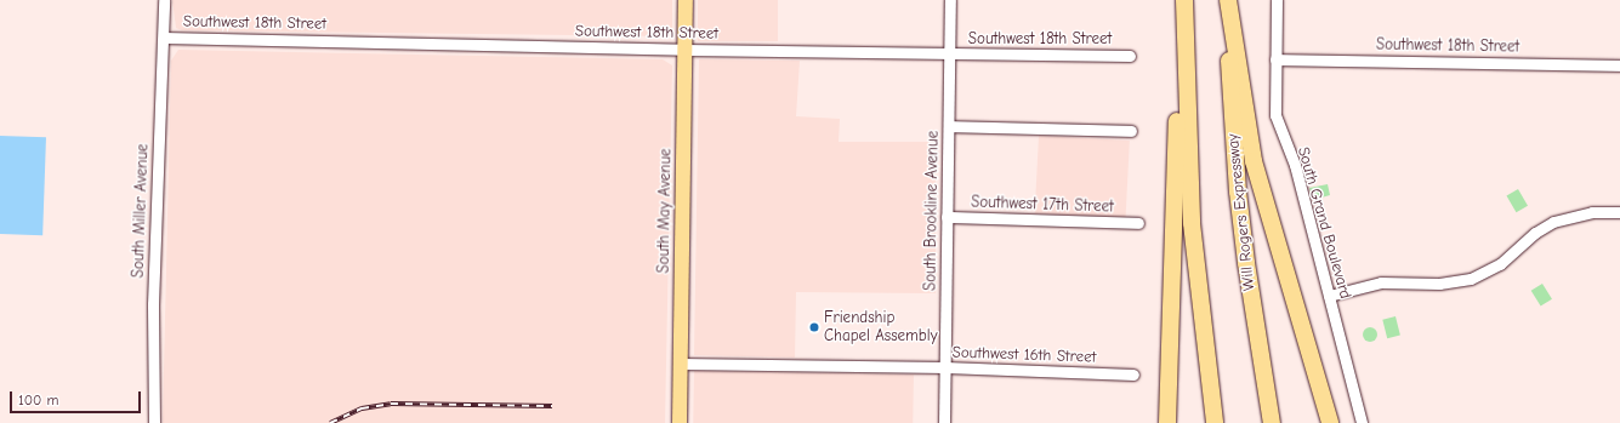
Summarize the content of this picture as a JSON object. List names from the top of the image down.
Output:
{
  "streets": {
    "highway": ["Will Rogers Expressway"],
    "main road": ["South May Avenue"],
    "street": [
      "Southwest 18th Street",
      "Southwest 17th Street",
      "South Miller Avenue",
      "South Brookline Avenue",
      "South Grand Boulevard",
      "Southwest 16th Street"
    ]
  },
  "crossings": [
    ["Southwest 18th Street", "South Miller Avenue"],
    ["Southwest 18th Street", "South May Avenue"],
    ["Southwest 18th Street", "South Brookline Avenue"],
    ["Southwest 18th Street", "South Grand Boulevard"],
    ["Southwest 17th Street", "South Brookline Avenue"],
    ["South May Avenue", "Southwest 16th Street"],
    ["South Brookline Avenue", "Southwest 16th Street"]
  ],
  "places": ["Friendship Chapel Assembly"],
  "scale_bar": "100 m"
}
